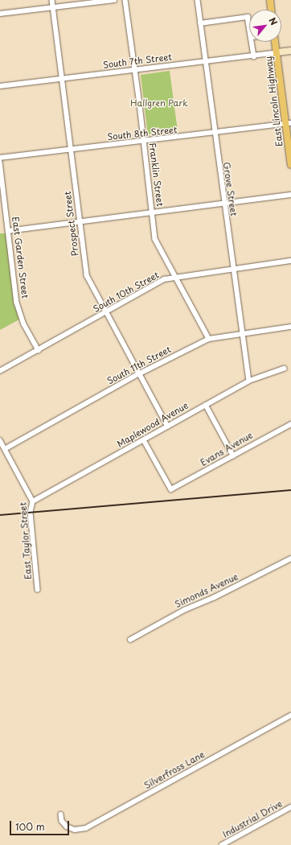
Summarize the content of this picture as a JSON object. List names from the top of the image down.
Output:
{
  "streets": {
    "main road": ["East Lincoln Highway"],
    "street": [
      "South 7th Street",
      "South 8th Street",
      "Franklin Street",
      "Grove Street",
      "Prospect Street",
      "East Garden Street",
      "South 10th Street",
      "South 11th Street",
      "Maplewood Avenue",
      "Evans Avenue",
      "East Taylor Street",
      "Simonds Avenue",
      "Silverfross Lane",
      "Industrial Drive"
    ]
  },
  "crossings": [
    ["South 7th Street", "East Lincoln Highway"],
    ["South 7th Street", "Franklin Street"],
    ["South 7th Street", "Grove Street"],
    ["South 7th Street", "Prospect Street"],
    ["East Lincoln Highway", "South 8th Street"],
    ["South 8th Street", "Franklin Street"],
    ["South 8th Street", "Grove Street"],
    ["South 8th Street", "Prospect Street"],
    ["Franklin Street", "South 10th Street"],
    ["Franklin Street", "South 11th Street"],
    ["Grove Street", "South 10th Street"],
    ["Grove Street", "South 11th Street"],
    ["Grove Street", "Maplewood Avenue"],
    ["Prospect Street", "South 10th Street"],
    ["Prospect Street", "South 11th Street"],
    ["Prospect Street", "Maplewood Avenue"],
    ["East Garden Street", "South 10th Street"],
    ["South 11th Street", "East Taylor Street"],
    ["Maplewood Avenue", "Evans Avenue"],
    ["Maplewood Avenue", "East Taylor Street"]
  ],
  "parks": ["Hallgren Park"],
  "scale_bar": "100 m",
  "north": "top right"
}
